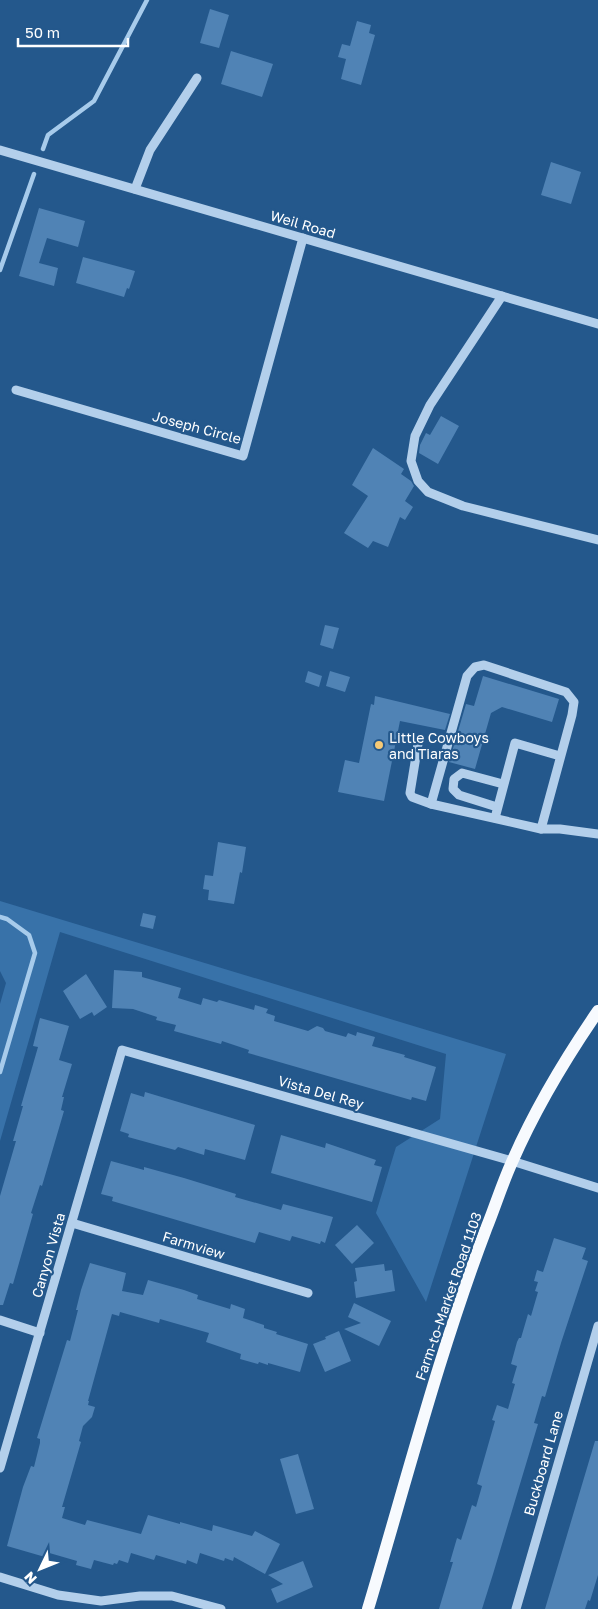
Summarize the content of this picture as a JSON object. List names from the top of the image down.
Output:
{
  "streets": {
    "main road": ["Farm-to-Market Road 1103"],
    "street": [
      "Weil Road",
      "Joseph Circle",
      "Vista Del Rey",
      "Farmview",
      "Canyon Vista",
      "Buckboard Lane"
    ]
  },
  "crossings": [
    ["Weil Road", "Joseph Circle"],
    ["Vista Del Rey", "Canyon Vista"],
    ["Vista Del Rey", "Farm-to-Market Road 1103"],
    ["Farmview", "Canyon Vista"]
  ],
  "places": ["Little Cowboys and Tiaras"],
  "scale_bar": "50 m",
  "north": "bottom left"
}
